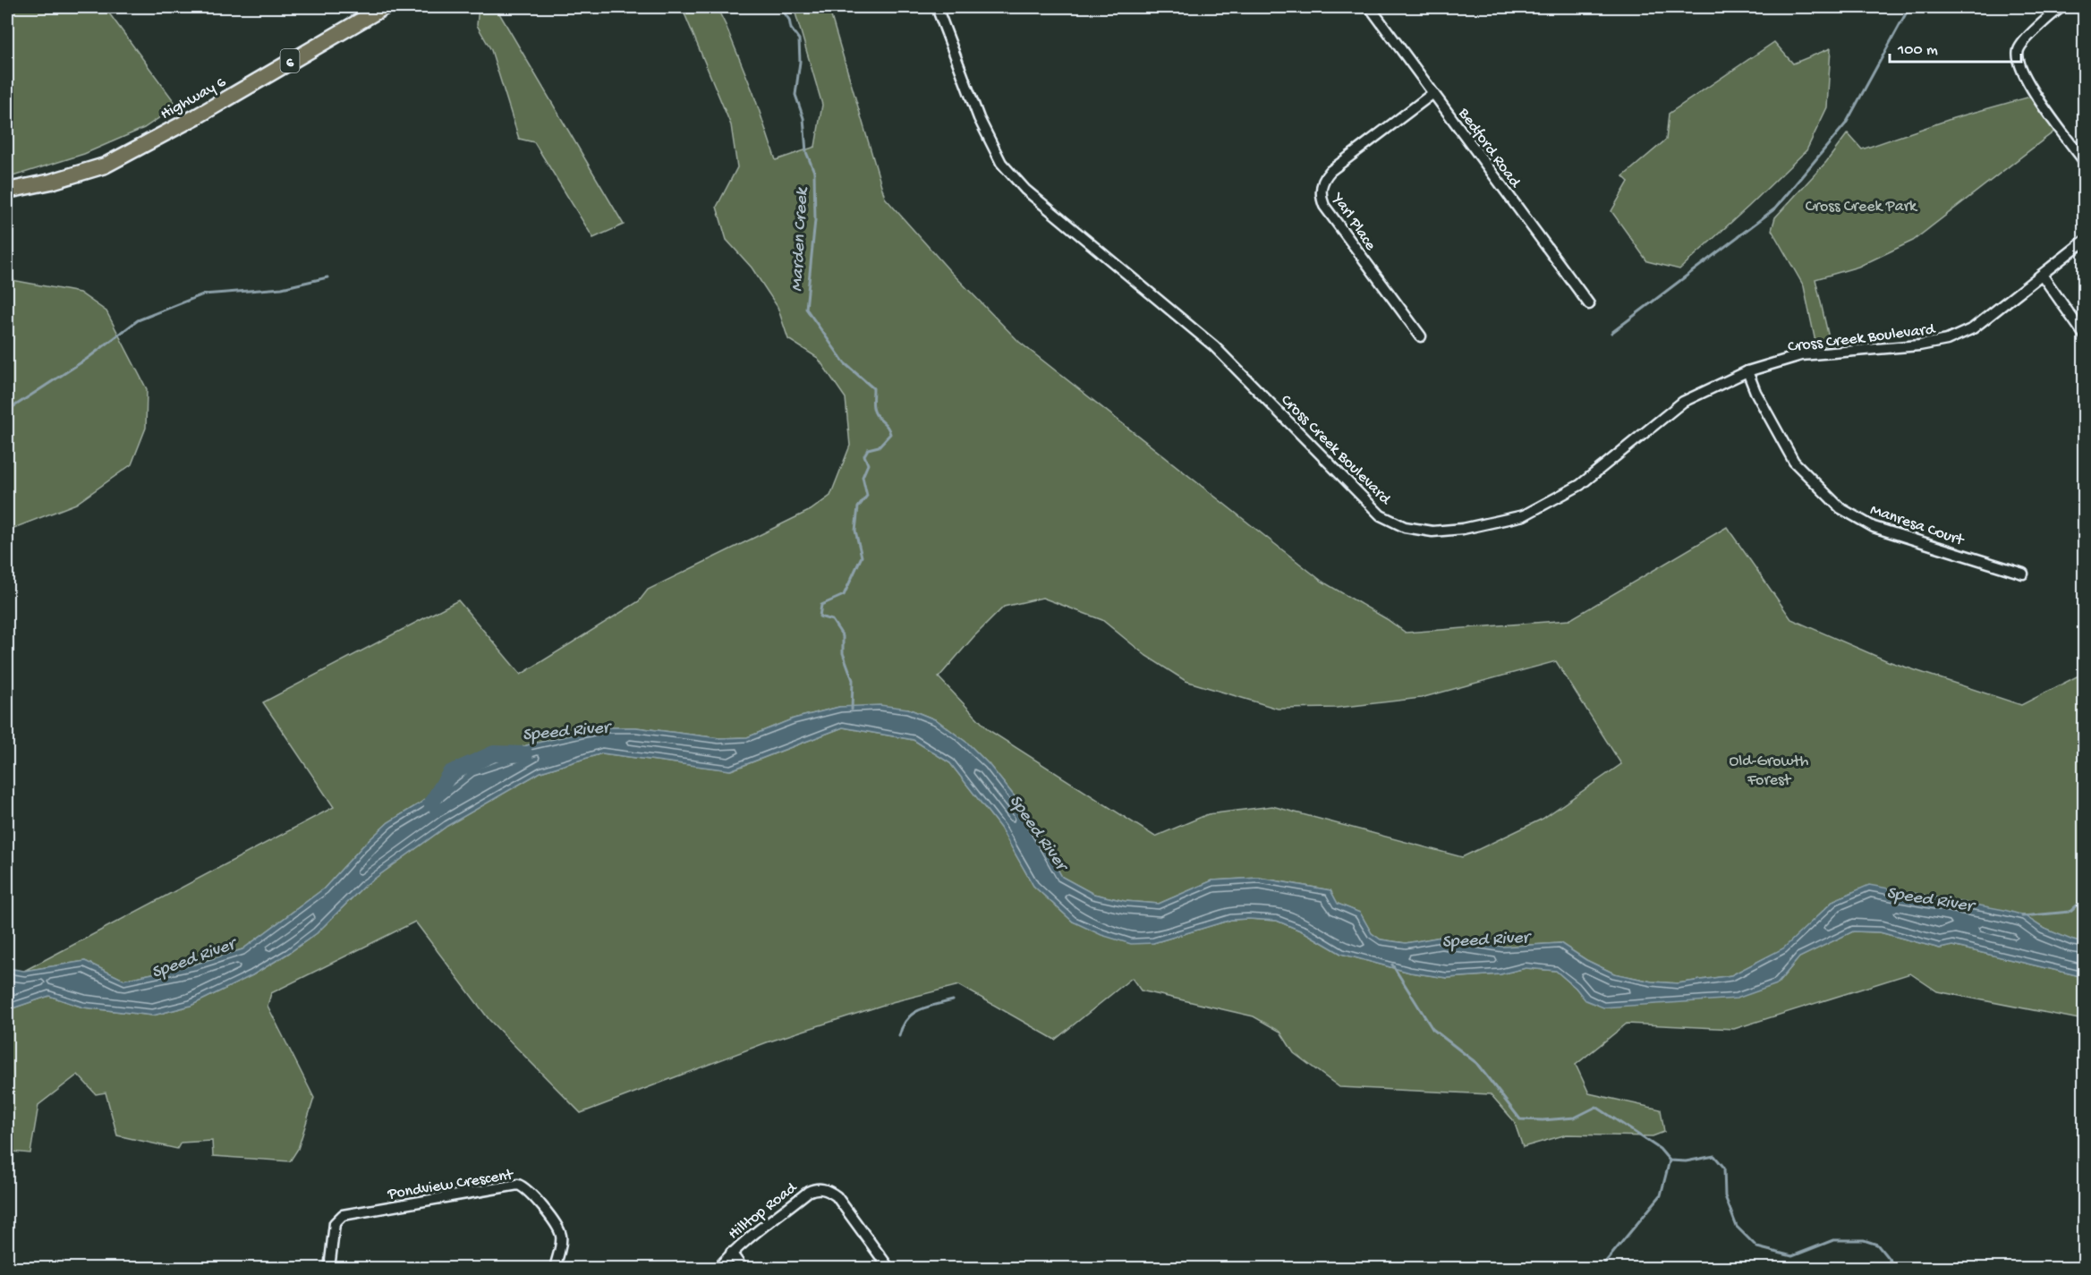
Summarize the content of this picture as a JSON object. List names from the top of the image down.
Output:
{
  "streets": {
    "main road": ["6", "Highway 6"],
    "street": [
      "Bedford Road",
      "Yarl Place",
      "Cross Creek Boulevard",
      "Manresa Court",
      "Pondview Crescent",
      "Hilltop Road"
    ]
  },
  "crossings": [
    ["Bedford Road", "Yarl Place"],
    ["Cross Creek Boulevard", "Manresa Court"]
  ],
  "water": ["Marden Creek", "Speed River"],
  "parks": ["Cross Creek Park", "Old-Growth Forest"],
  "scale_bar": "100 m"
}
